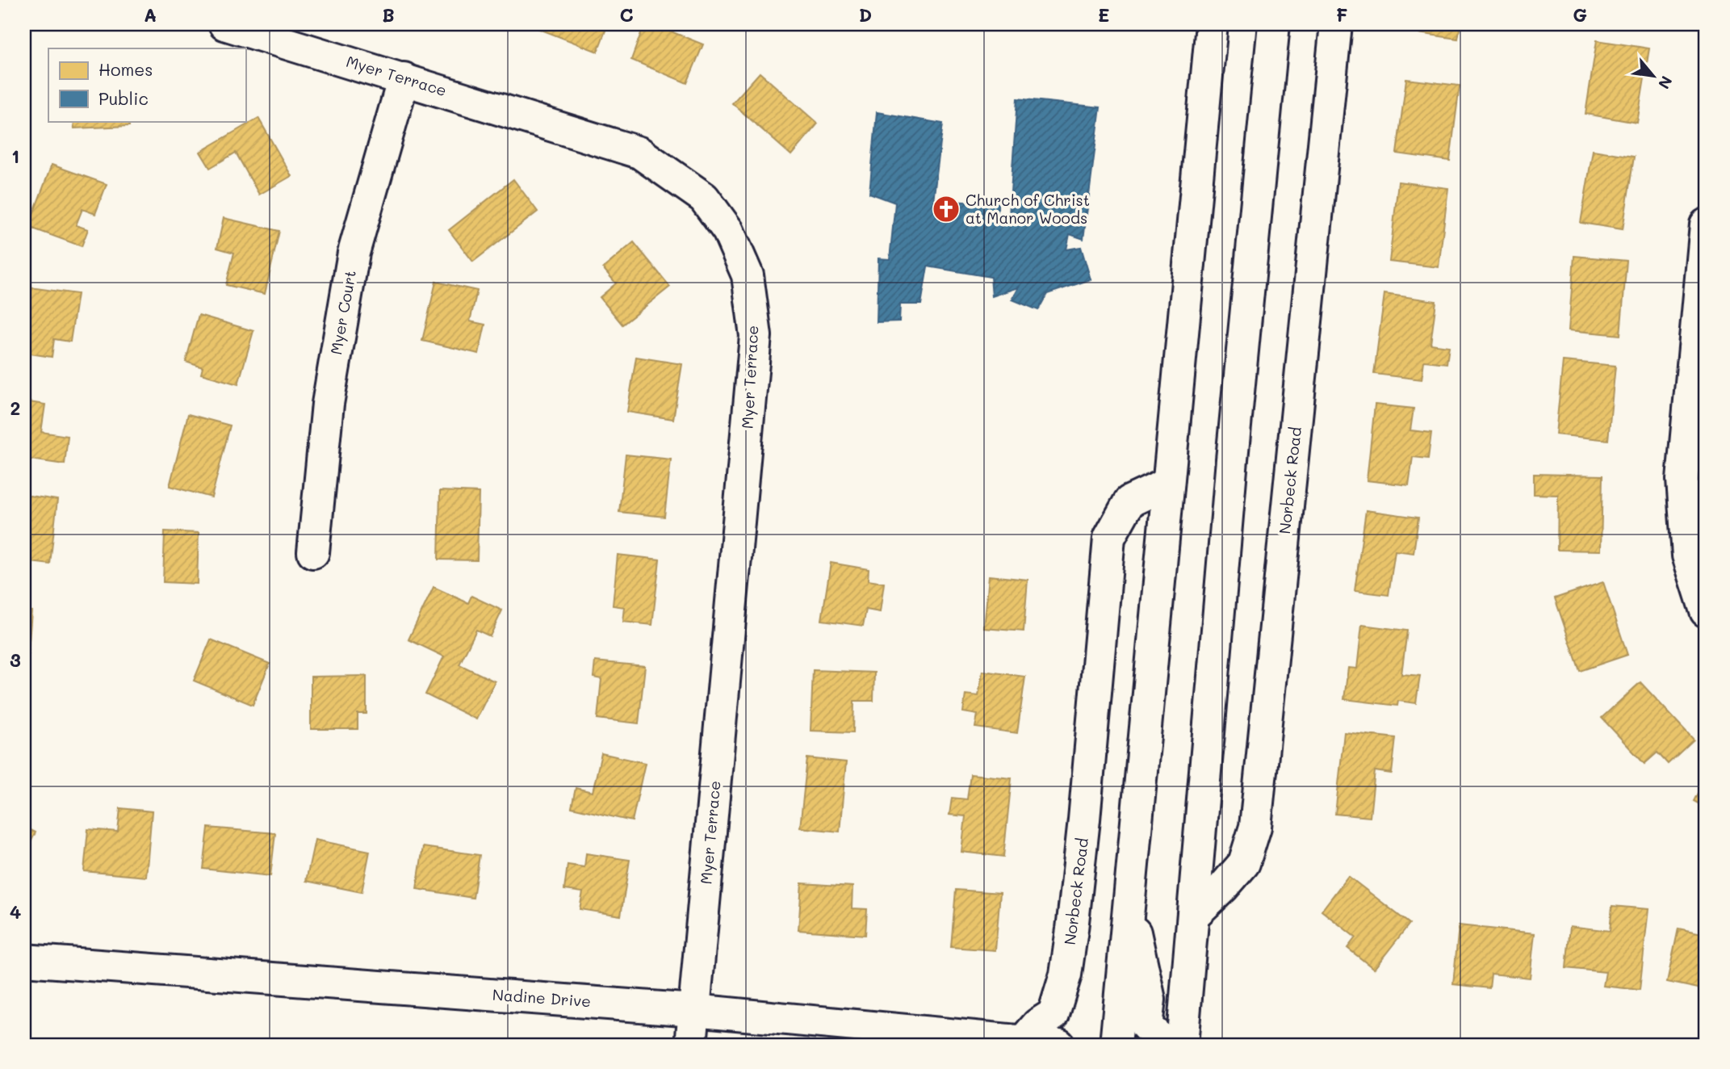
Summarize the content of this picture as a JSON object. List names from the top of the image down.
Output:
{
  "streets": {
    "street": [
      "Myer Terrace",
      "Myer Court",
      "Norbeck Road",
      "Nadine Drive"
    ]
  },
  "crossings": [
    ["Myer Terrace", "Myer Court"],
    ["Myer Terrace", "Nadine Drive"],
    ["Norbeck Road", "Nadine Drive"]
  ],
  "places": {
    "church": ["Church of Christ at Manor Woods"]
  },
  "legend": ["Homes", "Public"],
  "north": "bottom right",
  "grid": {
    "columns": [
      "A",
      "B",
      "C",
      "D",
      "E",
      "F",
      "G"
    ],
    "rows": [
      "1",
      "2",
      "3",
      "4"
    ]
  }
}
